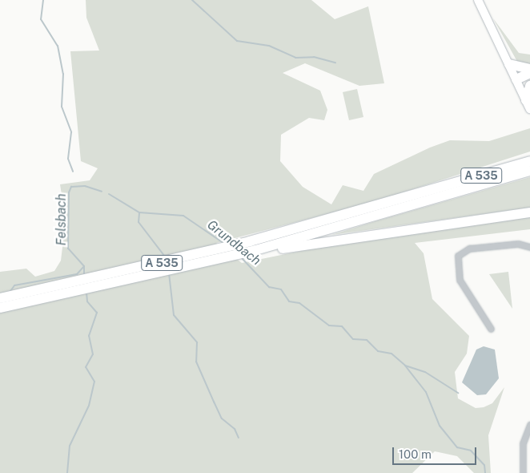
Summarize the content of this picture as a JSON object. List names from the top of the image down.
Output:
{
  "streets": {
    "highway": ["A 535"]
  },
  "water": ["Felsbach", "Grundbach"],
  "scale_bar": "100 m"
}
